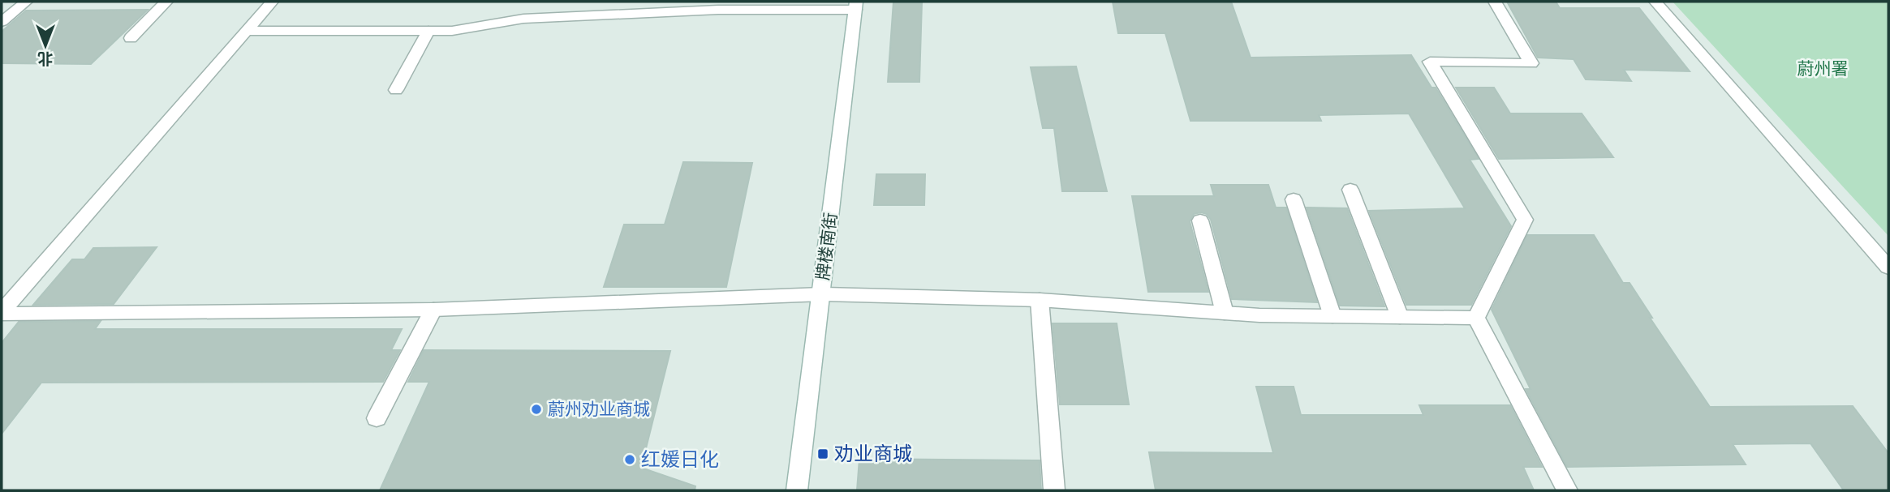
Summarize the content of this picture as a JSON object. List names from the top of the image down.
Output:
{
  "streets": {
    "street": ["牌楼南街"]
  },
  "parks": ["蔚州署"],
  "places": {
    "other": ["蔚州劝业商城", "红媛日化"],
    "transit": ["劝业商城"]
  },
  "north": "bottom"
}
